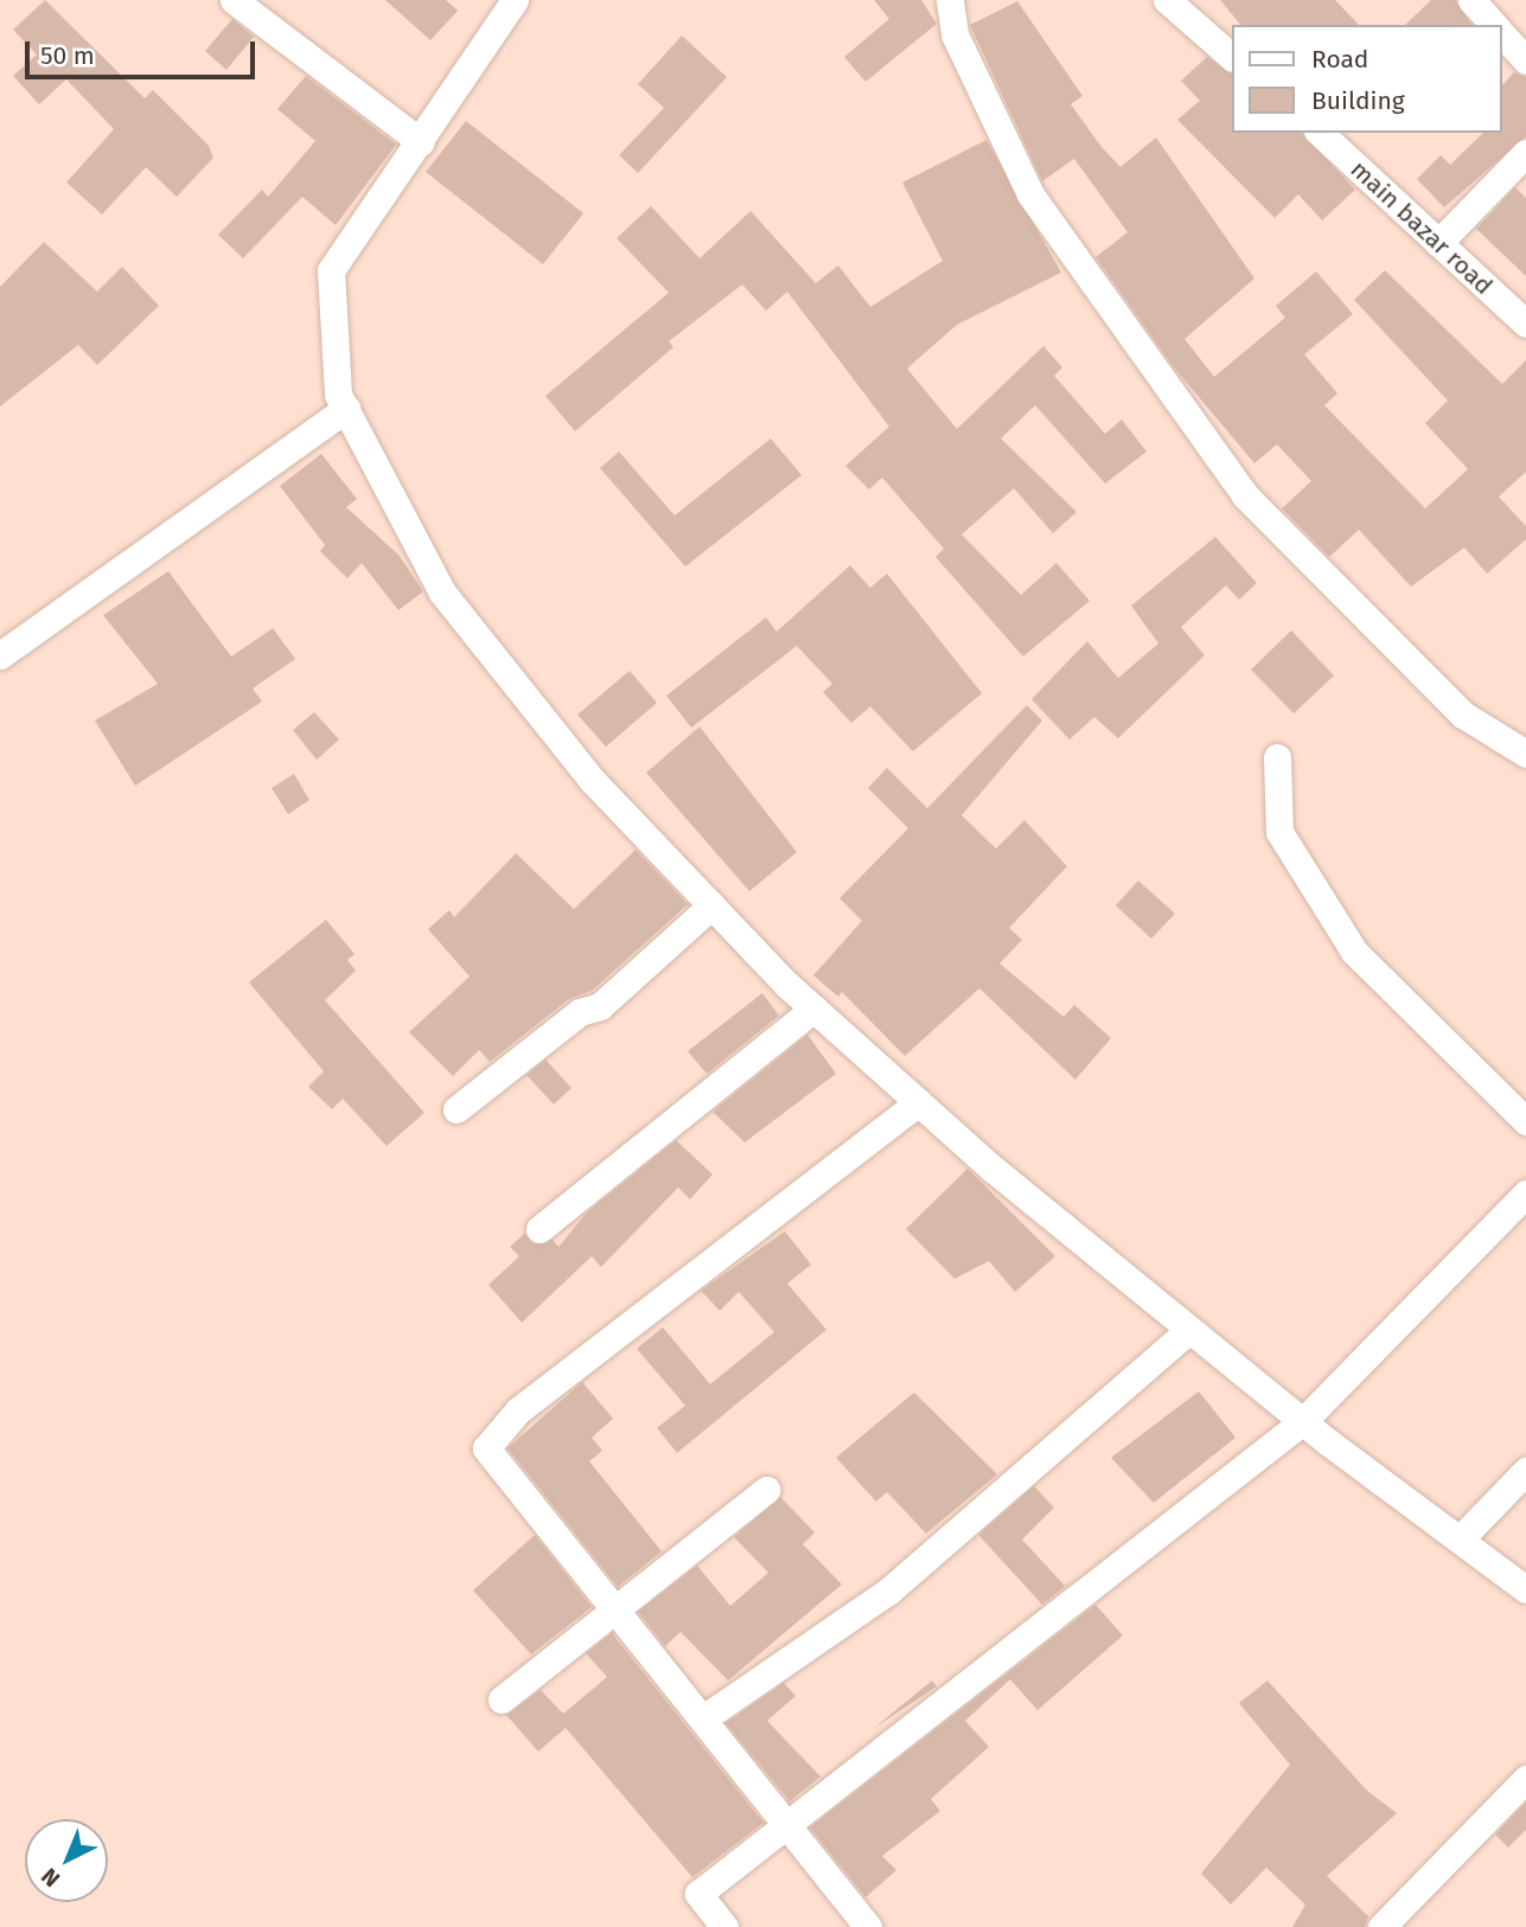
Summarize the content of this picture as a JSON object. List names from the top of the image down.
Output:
{
  "streets": {
    "street": ["main bazar road"]
  },
  "legend": ["Road", "Building"],
  "scale_bar": "50 m",
  "north": "bottom left"
}
